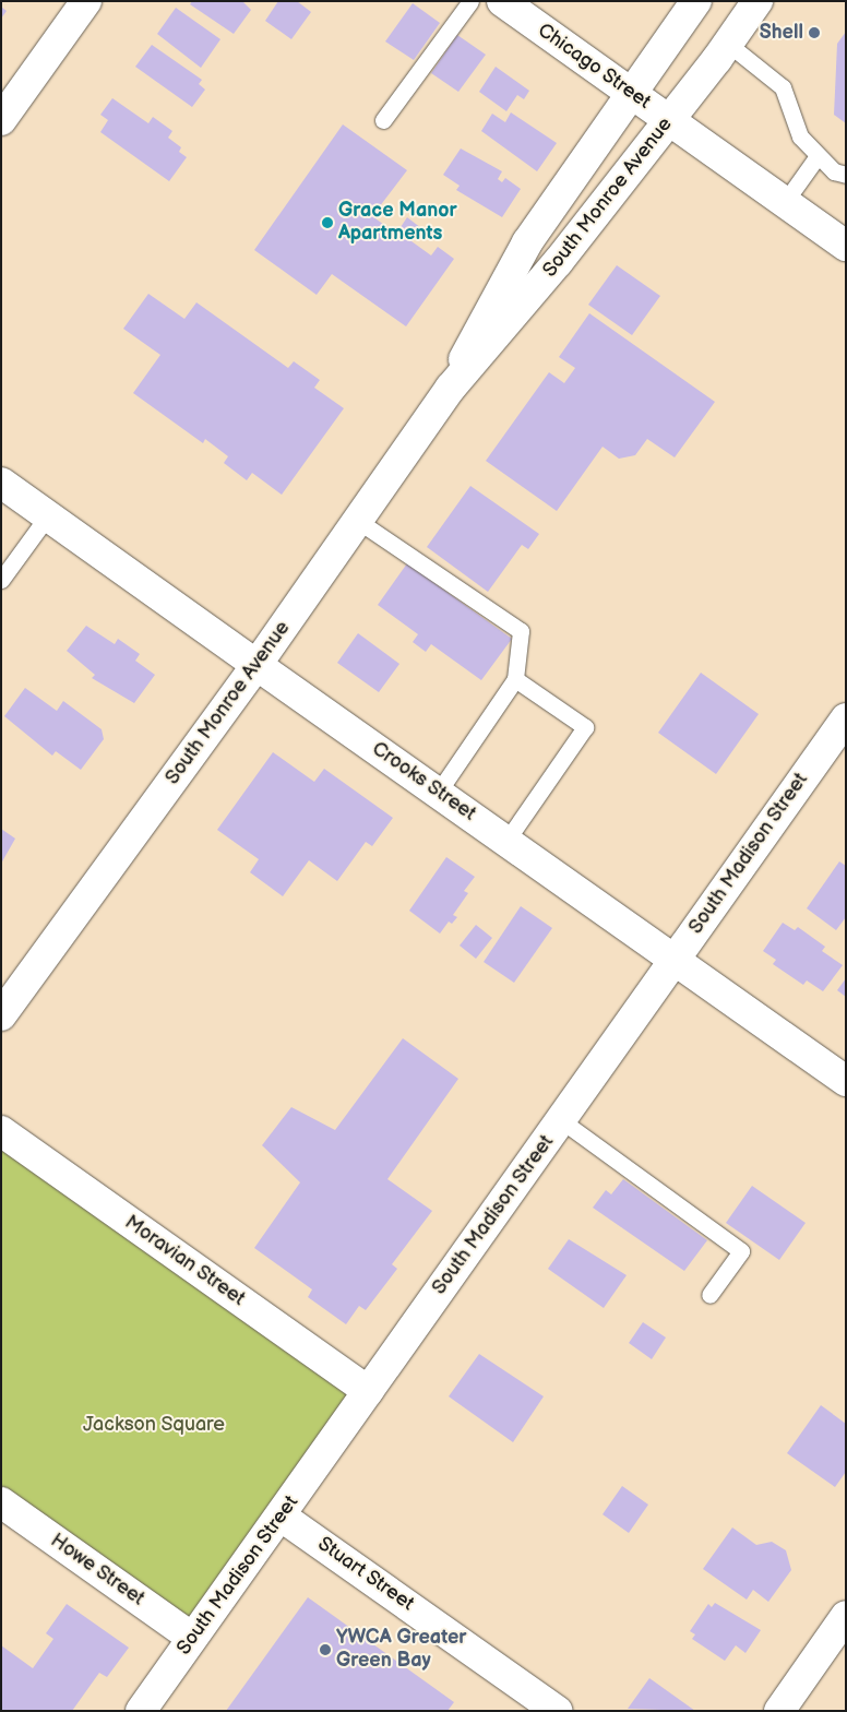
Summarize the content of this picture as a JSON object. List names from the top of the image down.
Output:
{
  "streets": {
    "main road": [
      "Chicago Street",
      "South Monroe Avenue",
      "Crooks Street",
      "South Madison Street",
      "Moravian Street",
      "Howe Street",
      "Stuart Street"
    ]
  },
  "crossings": [
    ["Chicago Street", "South Monroe Avenue"],
    ["South Monroe Avenue", "Crooks Street"],
    ["Crooks Street", "South Madison Street"],
    ["South Madison Street", "Moravian Street"],
    ["South Madison Street", "Howe Street"],
    ["South Madison Street", "Stuart Street"]
  ],
  "parks": ["Jackson Square"],
  "places": ["Shell", "Grace Manor Apartments", "YWCA Greater Green Bay"]
}
